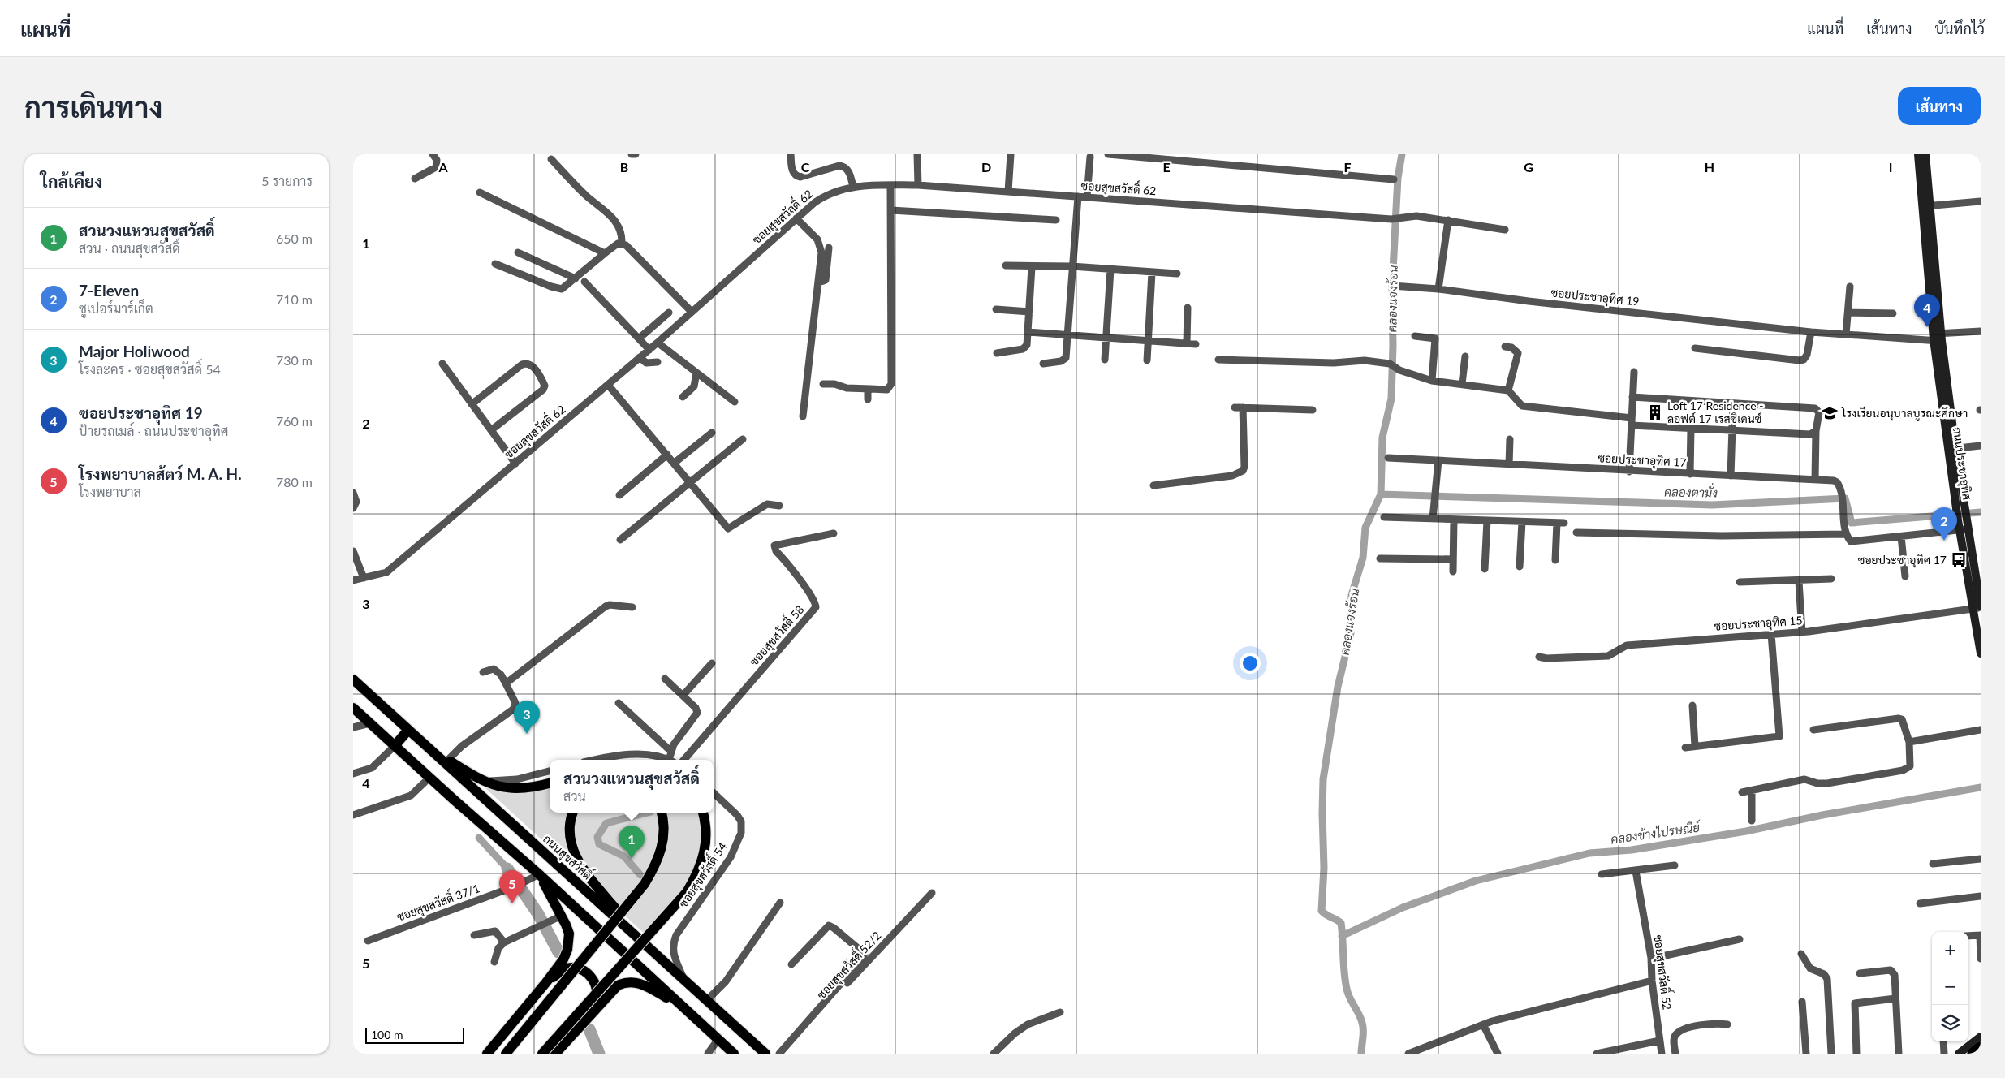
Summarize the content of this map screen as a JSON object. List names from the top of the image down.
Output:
{
  "streets": {
    "main road": ["ถนนประชาอุทิศ", "ถนนสุขสวัสดิ์"],
    "street": [
      "ซอยสุขสวัสดิ์ 62",
      "ซอยประชาอุทิศ 19",
      "ซอยประชาอุทิศ 17",
      "ซอยประชาอุทิศ 15",
      "ซอยสุขสวัสดิ์ 58",
      "ซอยสุขสวัสดิ์ 54",
      "ซอยสุขสวัสดิ์ 37/1",
      "ซอยสุขสวัสดิ์ 52/2",
      "ซอยสุขสวัสดิ์ 52"
    ]
  },
  "crossings": [
    ["ซอยประชาอุทิศ 19", "ถนนประชาอุทิศ"],
    ["ถนนประชาอุทิศ", "ซอยประชาอุทิศ 15"],
    ["ถนนสุขสวัสดิ์", "ซอยสุขสวัสดิ์ 54"]
  ],
  "water": ["คลองแจงร้อน", "คลองตามั่ง", "คลองข้างไปรษณีย์"],
  "places": {
    "building": ["Loft 17 Residence - ลอฟต์ 17 เรสซิเดนซ์"],
    "school or university": ["โรงเรียนอนุบาลบูรณะศึกษา"],
    "bus stop": ["ซอยประชาอุทิศ 17"]
  },
  "scale_bar": "100 m",
  "page": {
    "header": "แผนที่",
    "nav": ["แผนที่", "เส้นทาง", "บันทึกไว้"],
    "buttons": "เส้นทาง",
    "title": "การเดินทาง",
    "heading": ["ใกล้เคียง", "5 รายการ"],
    "list": [
      {
        "mark": "1",
        "name": "สวนวงแหวนสุขสวัสดิ์",
        "note": "สวน · ถนนสุขสวัสดิ์",
        "value": "650 m"
      },
      {
        "mark": "2",
        "name": "7-Eleven",
        "note": "ซูเปอร์มาร์เก็ต",
        "value": "710 m"
      },
      {
        "mark": "3",
        "name": "Major Holiwood",
        "note": "โรงละคร · ซอยสุขสวัสดิ์ 54",
        "value": "730 m"
      },
      {
        "mark": "4",
        "name": "ซอยประชาอุทิศ 19",
        "note": "ป้ายรถเมล์ · ถนนประชาอุทิศ",
        "value": "760 m"
      },
      {
        "mark": "5",
        "name": "โรงพยาบาลส้ตว์ M. A. H.",
        "note": "โรงพยาบาล",
        "value": "780 m"
      }
    ],
    "pins": [
      "4",
      "2",
      "3",
      "1",
      "5"
    ],
    "popup": ["สวนวงแหวนสุขสวัสดิ์", "สวน"],
    "map_buttons": ["+", "−"],
    "scale": "100 m"
  },
  "grid": {
    "columns": [
      "A",
      "B",
      "C",
      "D",
      "E",
      "F",
      "G",
      "H",
      "I"
    ],
    "rows": [
      "1",
      "2",
      "3",
      "4",
      "5"
    ]
  }
}
